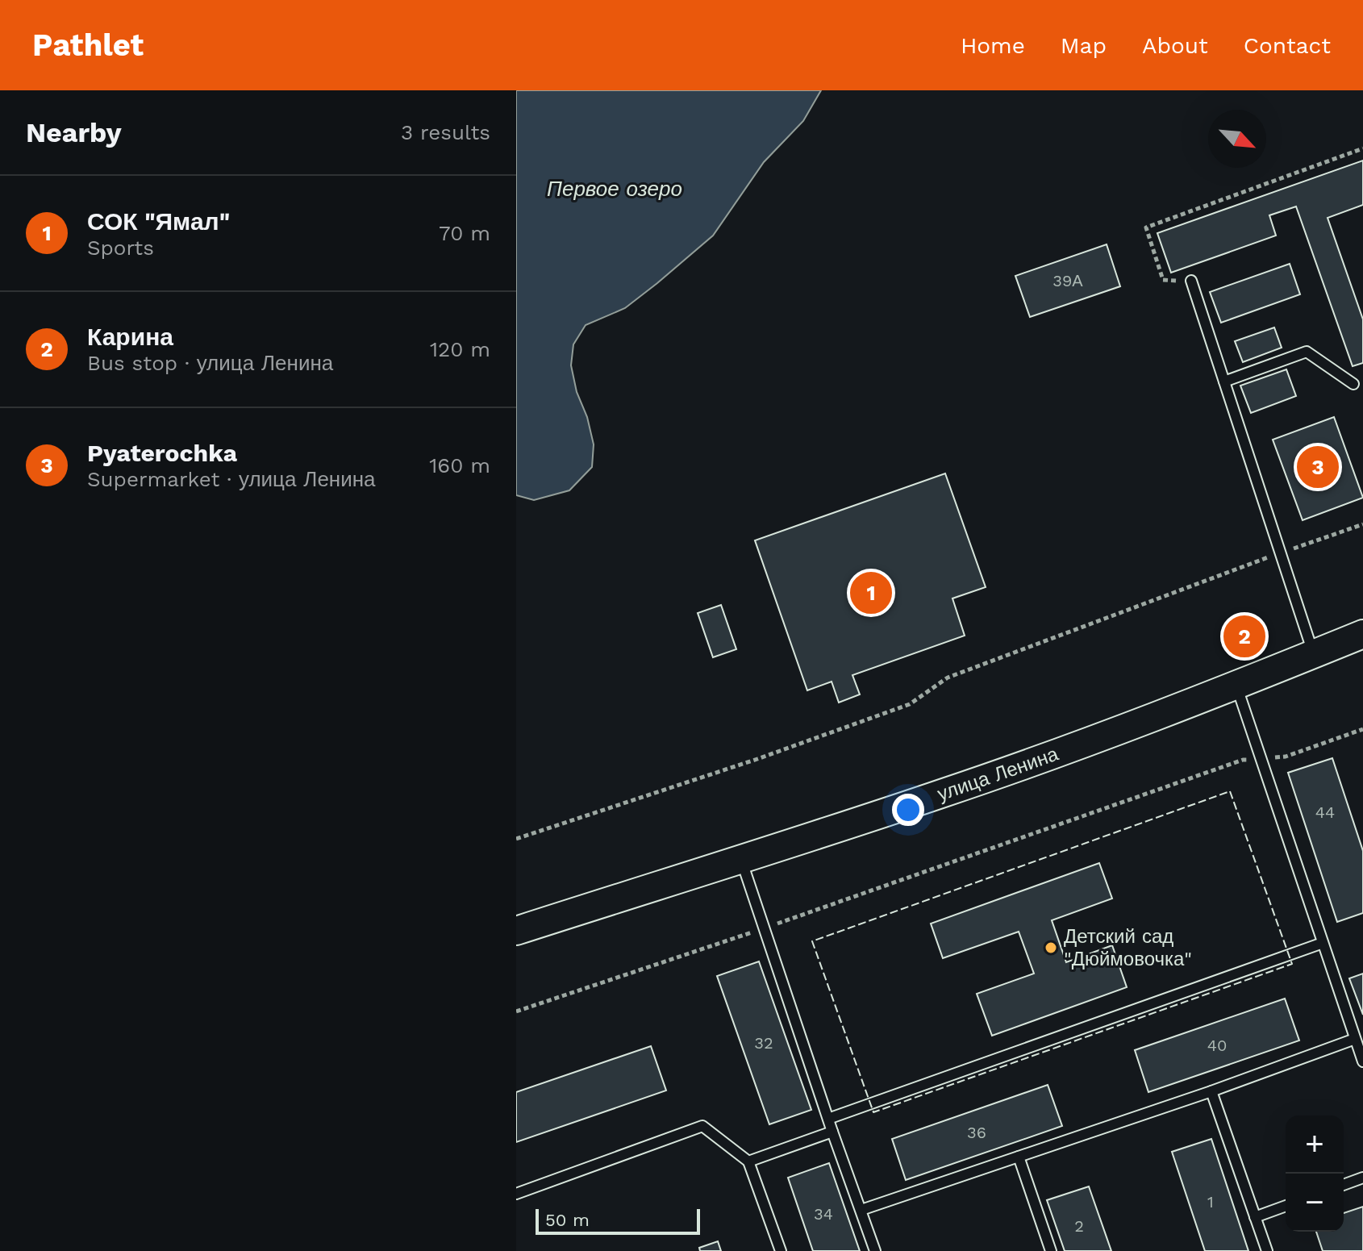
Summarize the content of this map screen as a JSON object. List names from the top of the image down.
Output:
{
  "streets": {
    "main road": ["улица Ленина"]
  },
  "water": ["Первое озеро"],
  "places": ["Детский сад \"Дюймовочка\""],
  "house_numbers": [
    "39А",
    "44",
    "32",
    "40",
    "36",
    "1",
    "34",
    "2"
  ],
  "scale_bar": "50 m",
  "north": "bottom right",
  "page": {
    "header": "Pathlet",
    "nav": [
      "Home",
      "Map",
      "About",
      "Contact"
    ],
    "heading": ["Nearby", "3 results"],
    "list": [
      {
        "mark": "1",
        "name": "СОК \"Ямал\"",
        "note": "Sports",
        "value": "70 m"
      },
      {
        "mark": "2",
        "name": "Карина",
        "note": "Bus stop · улица Ленина",
        "value": "120 m"
      },
      {
        "mark": "3",
        "name": "Pyaterochka",
        "note": "Supermarket · улица Ленина",
        "value": "160 m"
      }
    ],
    "pins": ["3", "1", "2"],
    "map_buttons": ["+", "−"],
    "scale": "50 m"
  }
}
